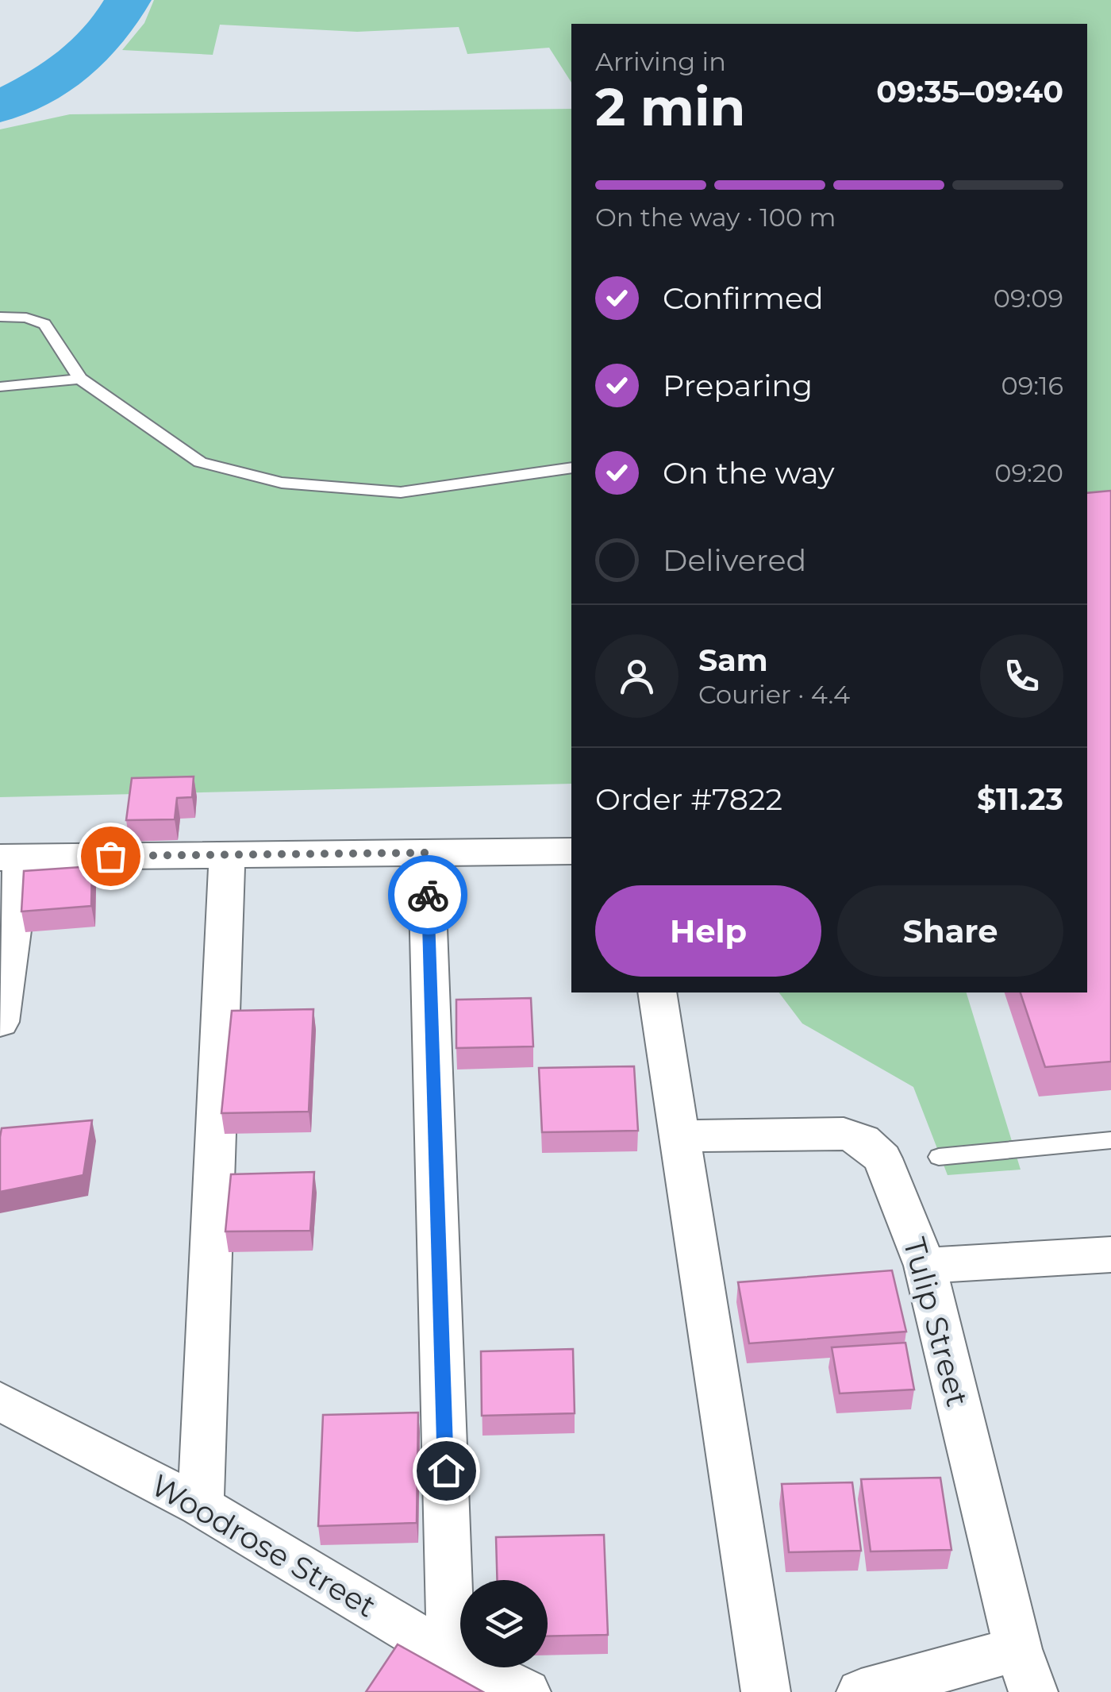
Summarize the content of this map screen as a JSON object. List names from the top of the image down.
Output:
{
  "streets": {
    "street": ["Tulip Street", "Woodrose Street"]
  },
  "page": {
    "heading": ["2 min", "Arriving in", "09:35–09:40"],
    "panel": [
      "Sam",
      "Courier · 4.4",
      "Order #7822",
      "$11.23"
    ],
    "bar": "On the way · 100 m",
    "list": [
      ["Confirmed", "09:09"],
      ["Preparing", "09:16"],
      ["On the way", "09:20"],
      "Delivered"
    ],
    "buttons": ["Help", "Share"]
  }
}
